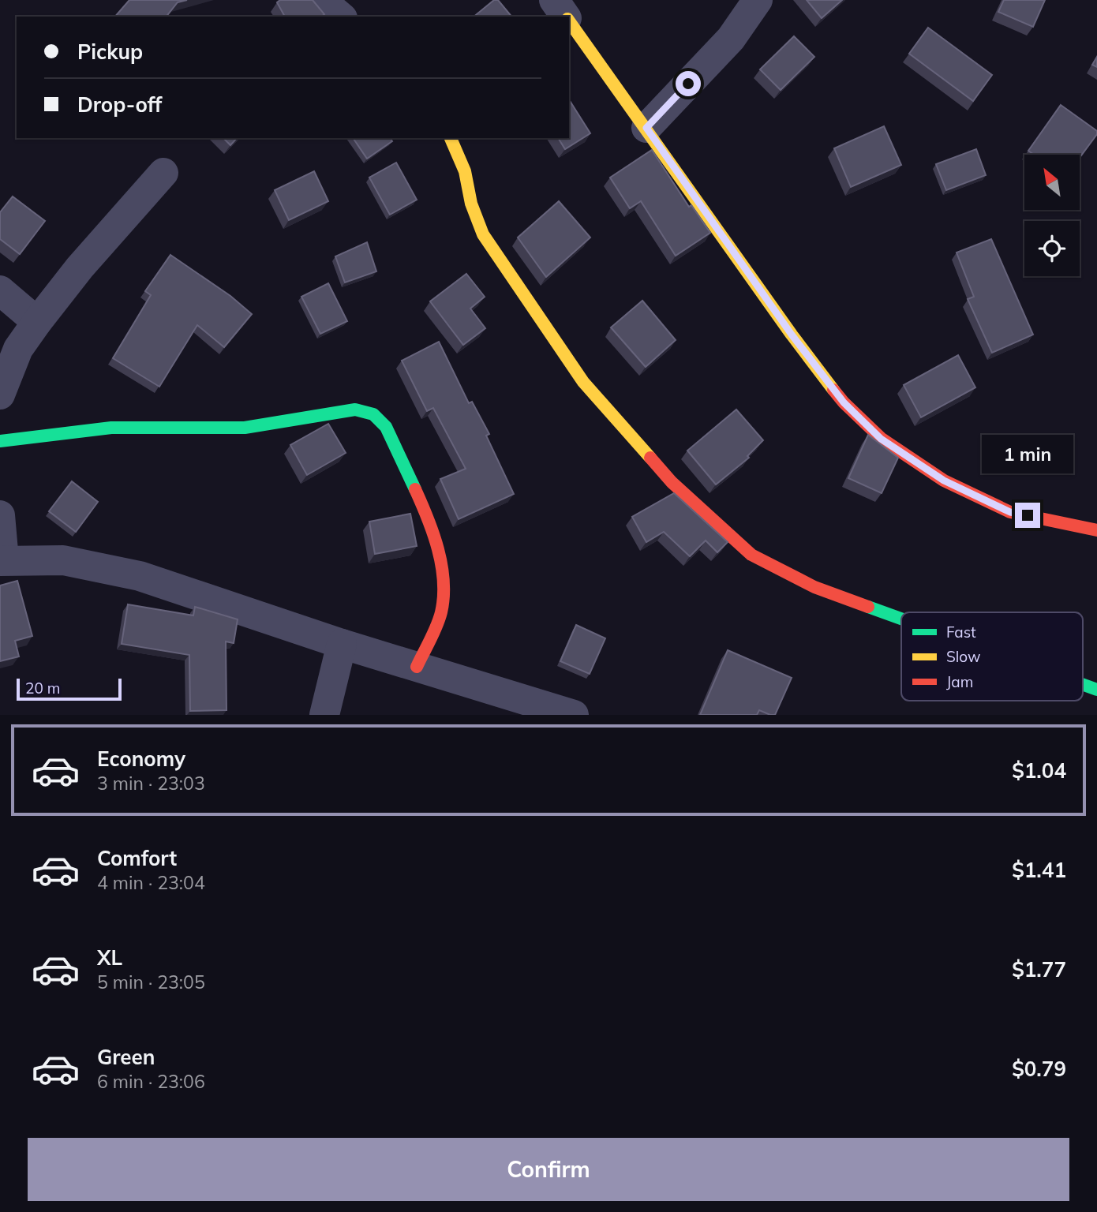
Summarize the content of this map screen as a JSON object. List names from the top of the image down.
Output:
{
  "legend": ["Fast", "Slow", "Jam"],
  "scale_bar": "20 m",
  "north": "top left",
  "page": {
    "banner": ["Pickup", "Drop-off"],
    "bubble": "1 min",
    "scale": "20 m",
    "list": [
      {
        "name": "Economy",
        "note": "3 min · 23:03",
        "value": "$1.04"
      },
      {
        "name": "Comfort",
        "note": "4 min · 23:04",
        "value": "$1.41"
      },
      {
        "name": "XL",
        "note": "5 min · 23:05",
        "value": "$1.77"
      },
      {
        "name": "Green",
        "note": "6 min · 23:06",
        "value": "$0.79"
      }
    ],
    "buttons": "Confirm"
  }
}
